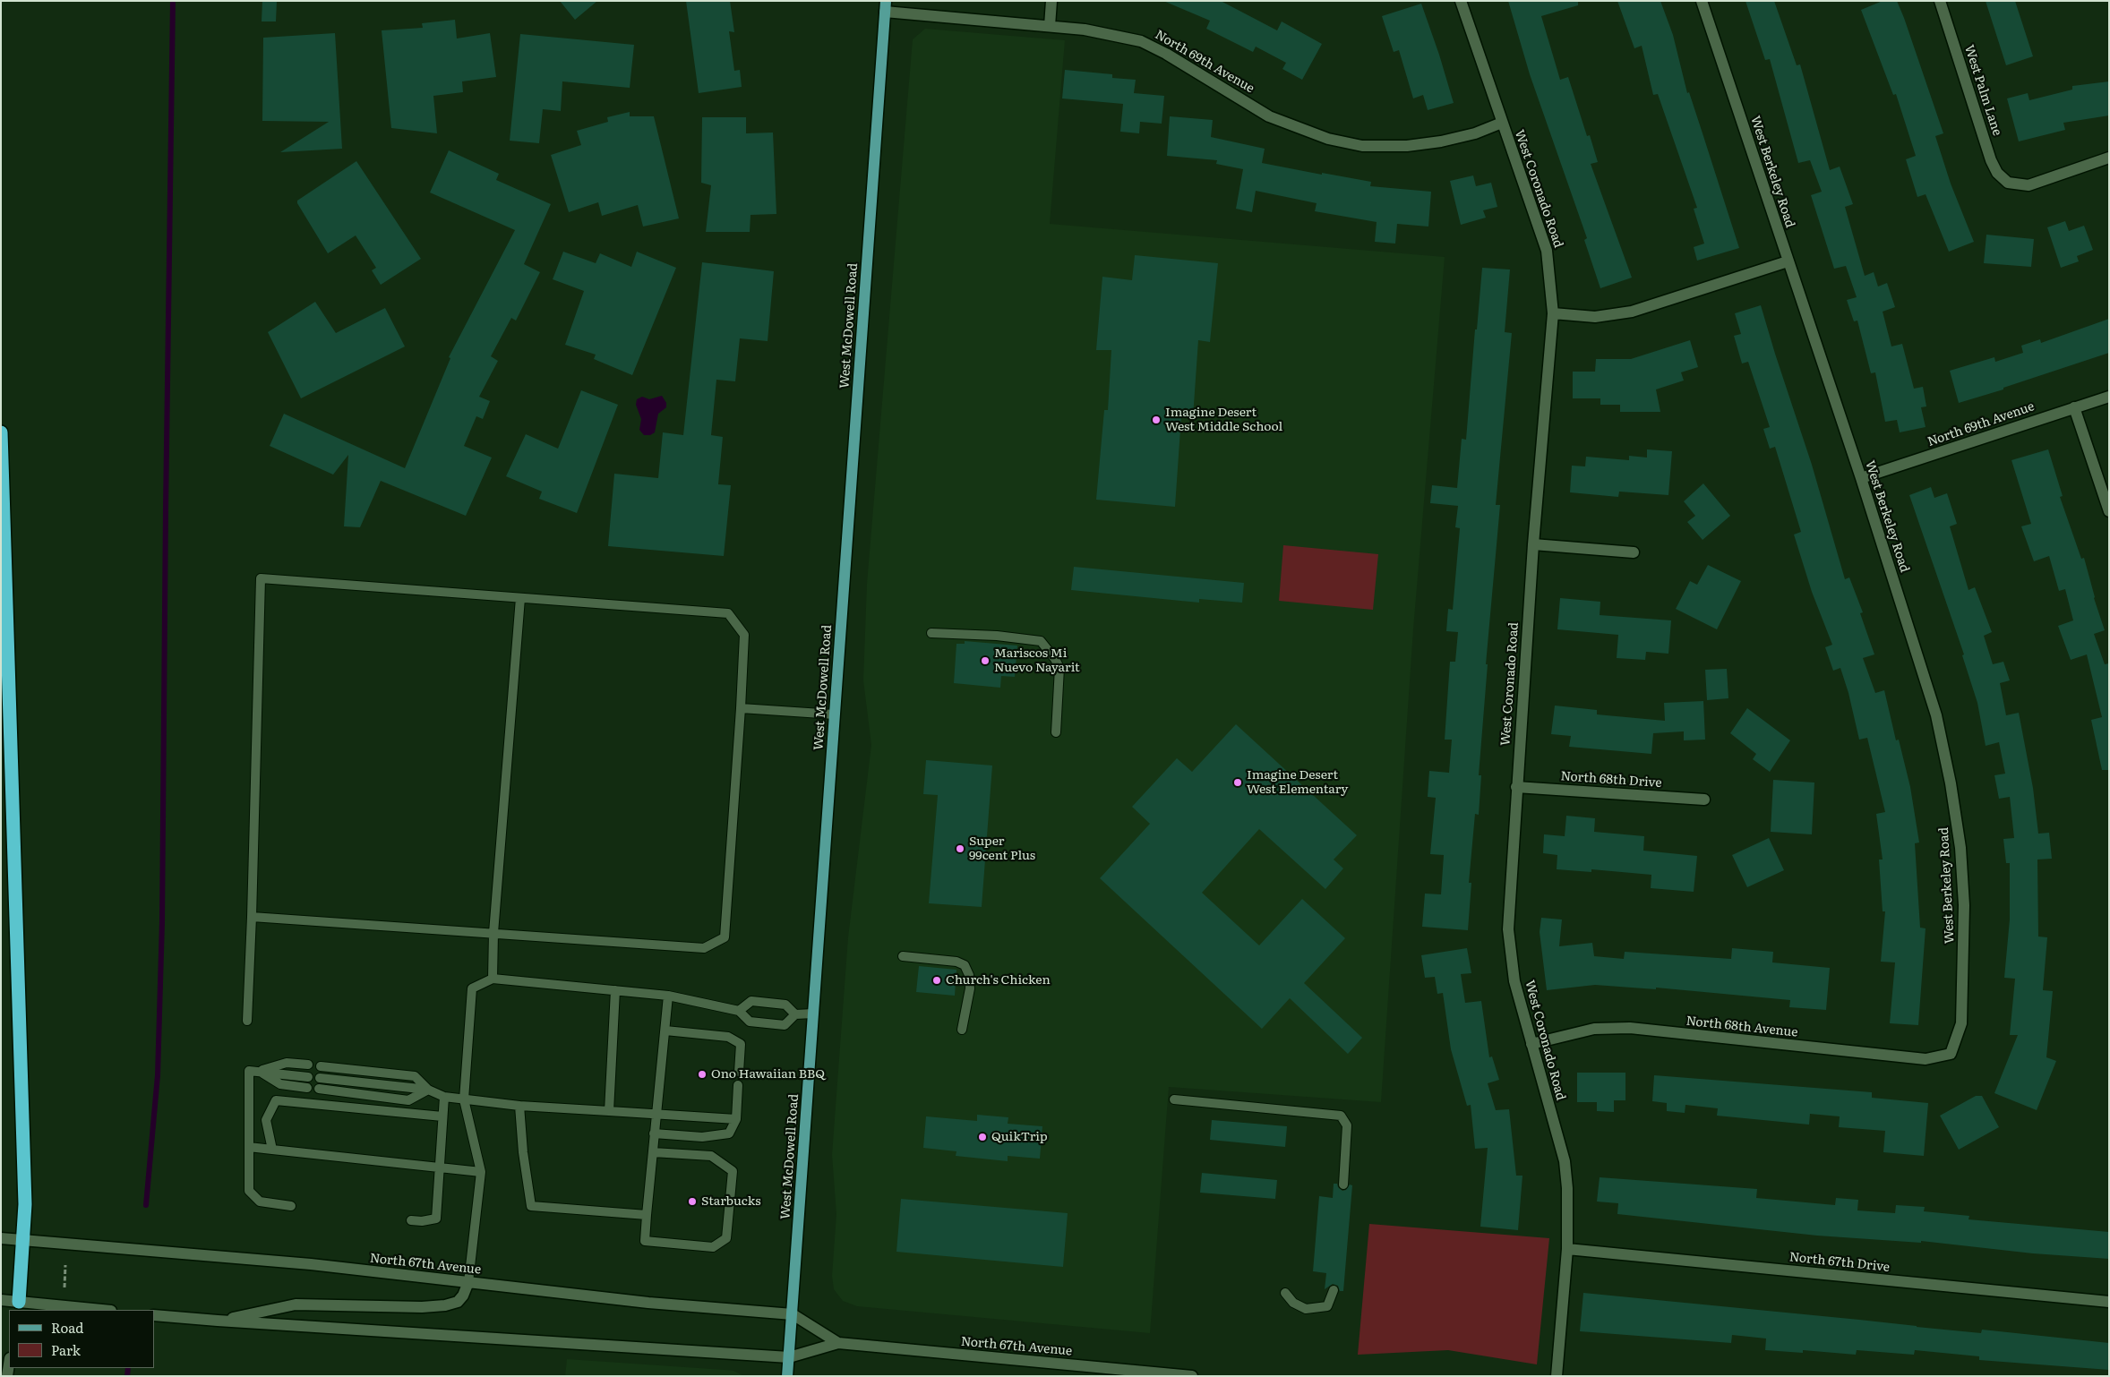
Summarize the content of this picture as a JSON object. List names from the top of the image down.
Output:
{
  "streets": {
    "main road": ["West McDowell Road"],
    "street": [
      "North 69th Avenue",
      "West Palm Lane",
      "West Berkeley Road",
      "West Coronado Road",
      "North 68th Drive",
      "North 68th Avenue",
      "North 67th Drive",
      "North 67th Avenue"
    ]
  },
  "crossings": [
    ["North 69th Avenue", "West Berkeley Road"],
    ["North 69th Avenue", "West Coronado Road"],
    ["North 69th Avenue", "West McDowell Road"],
    ["West Berkeley Road", "North 68th Avenue"],
    ["West Coronado Road", "North 68th Drive"],
    ["West Coronado Road", "North 68th Avenue"],
    ["West Coronado Road", "North 67th Drive"],
    ["West McDowell Road", "North 67th Avenue"]
  ],
  "places": [
    "Imagine Desert West Middle School",
    "Mariscos Mi Nuevo Nayarit",
    "Imagine Desert West Elementary",
    "Super 99cent Plus",
    "Church's Chicken",
    "Ono Hawaiian BBQ",
    "QuikTrip",
    "Starbucks"
  ],
  "legend": ["Road", "Park"]
}
